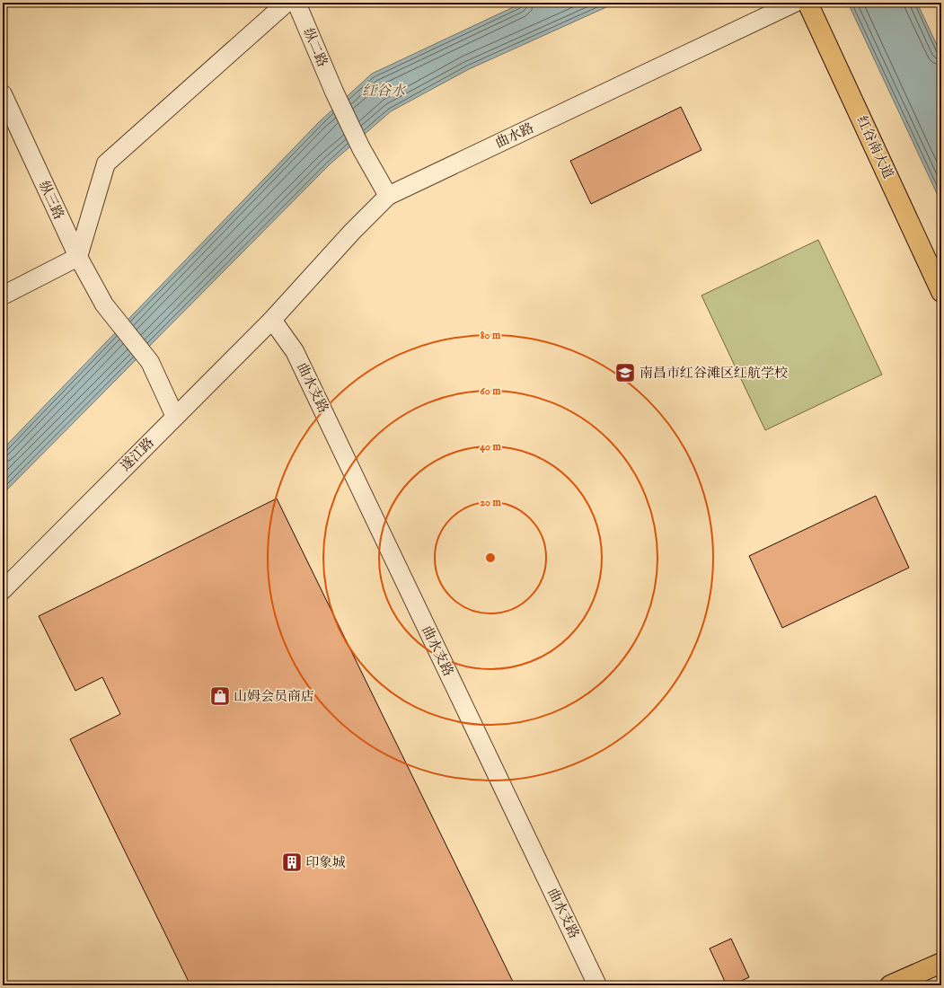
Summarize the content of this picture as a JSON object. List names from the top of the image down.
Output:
{
  "streets": {
    "main road": ["红谷南大道"],
    "street": [
      "纵二路",
      "曲水路",
      "纵三路",
      "曲水支路",
      "遂江路"
    ]
  },
  "crossings": [
    ["纵二路", "曲水路"],
    ["曲水路", "曲水支路"],
    ["曲水路", "遂江路"],
    ["纵三路", "遂江路"],
    ["曲水支路", "遂江路"]
  ],
  "water": ["红谷水"],
  "places": {
    "school or university": ["南昌市红谷滩区红航学校"],
    "shop": ["山姆会员商店"],
    "building": ["印象城"]
  },
  "rings": [
    "80 m",
    "60 m",
    "40 m",
    "20 m"
  ]
}
